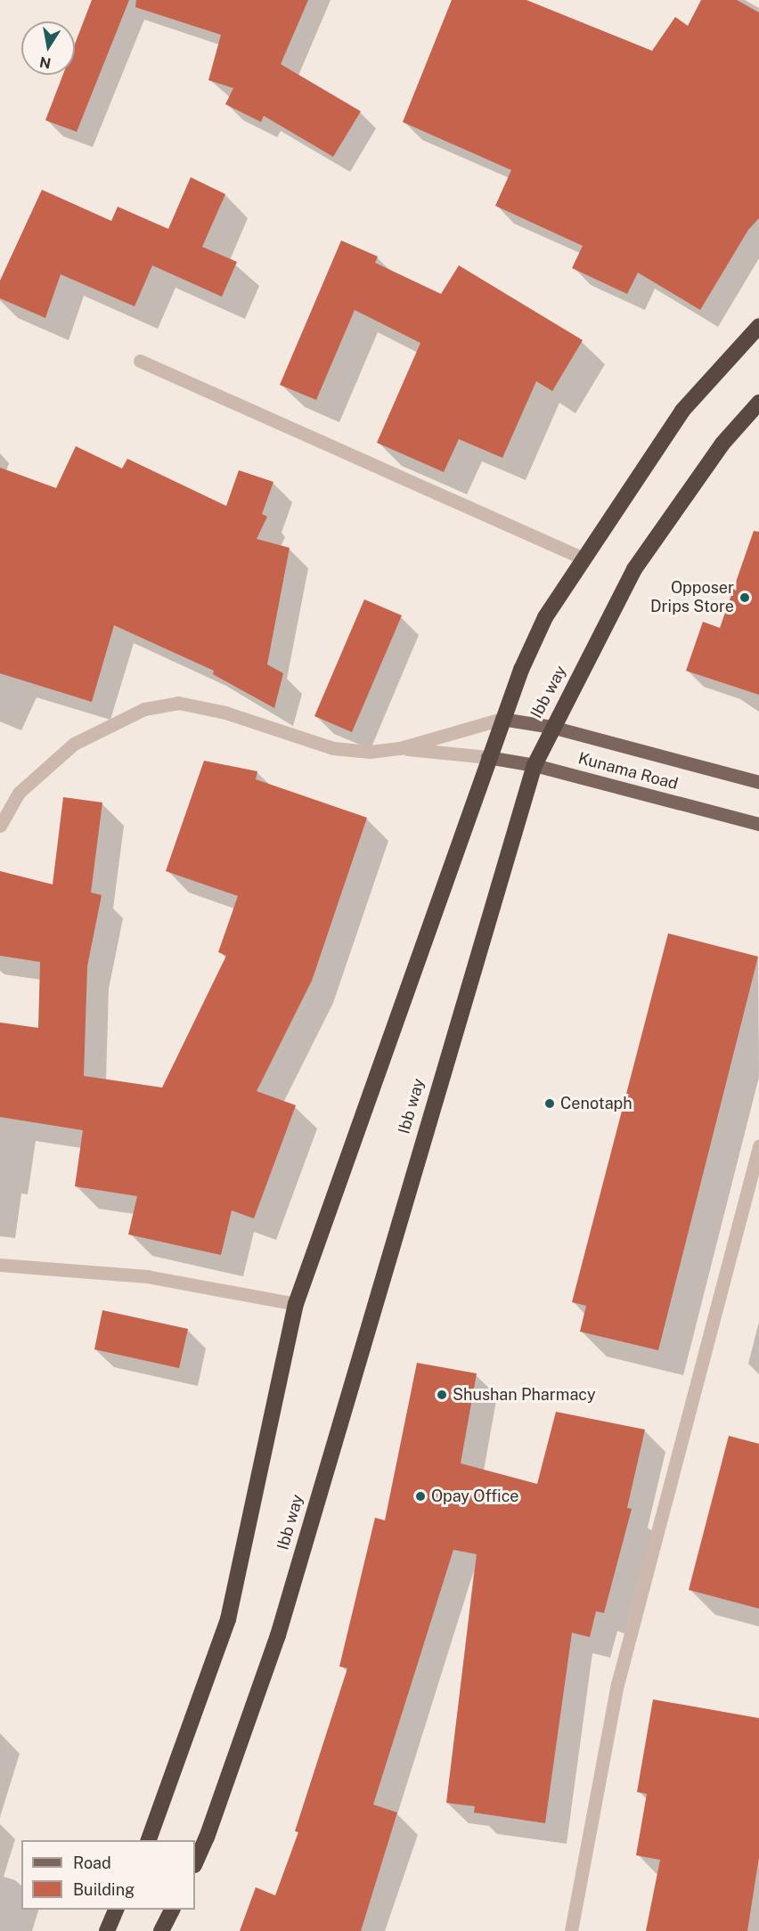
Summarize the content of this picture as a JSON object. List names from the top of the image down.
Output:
{
  "streets": {
    "highway": ["Ibb way"],
    "main road": ["Kunama Road"]
  },
  "crossings": [
    ["Ibb way", "Kunama Road"]
  ],
  "places": [
    "Opposer Drips Store",
    "Cenotaph",
    "Shushan Pharmacy",
    "Opay Office"
  ],
  "legend": ["Road", "Building"],
  "north": "bottom"
}
